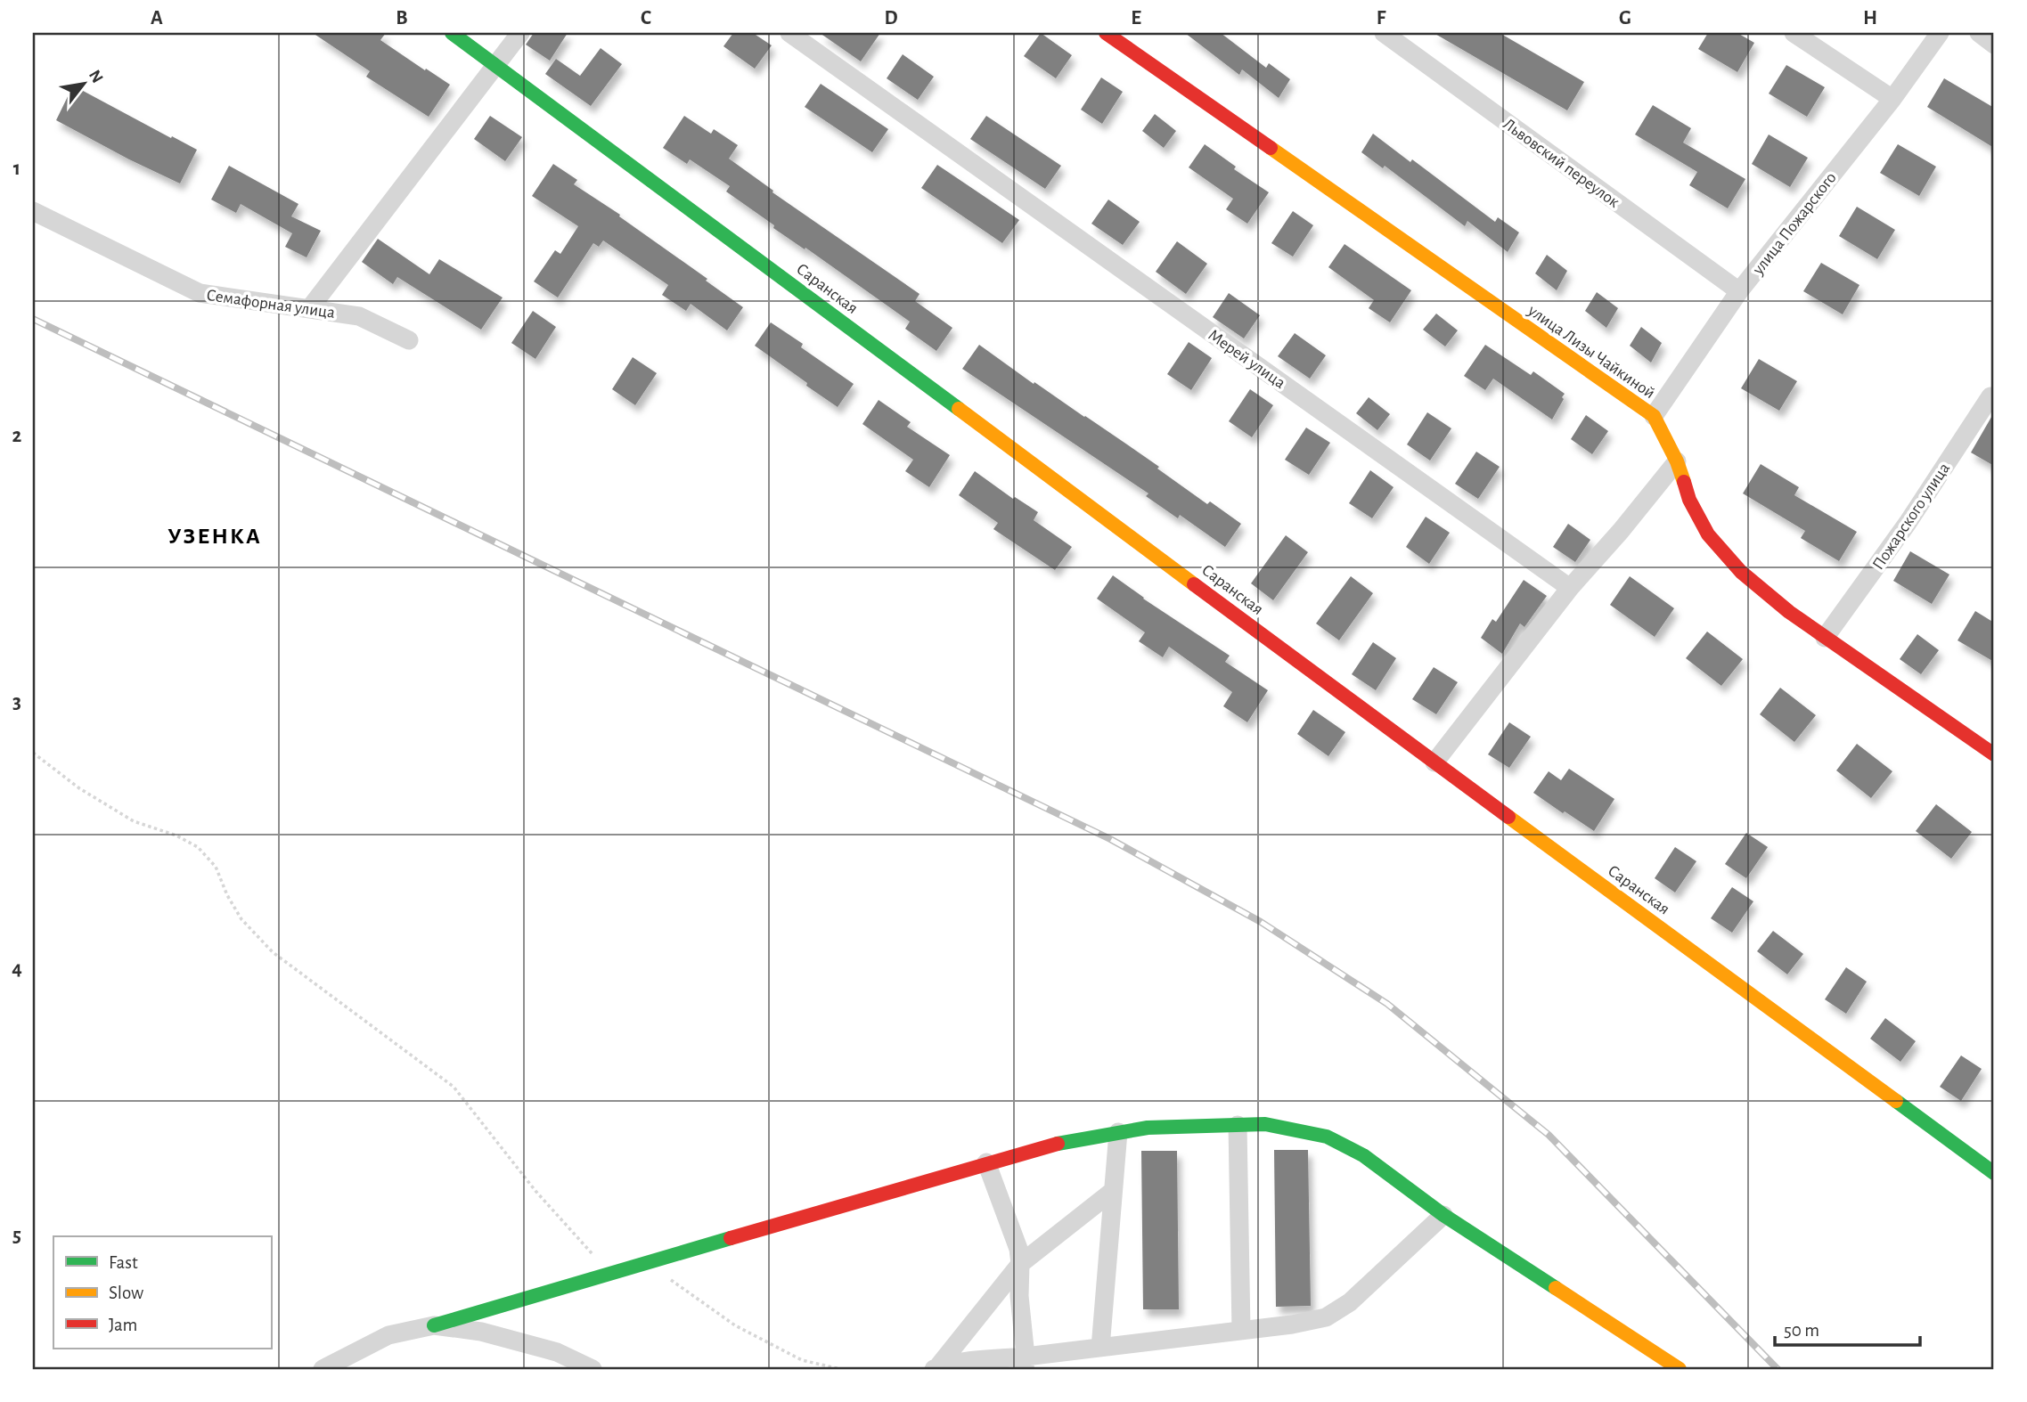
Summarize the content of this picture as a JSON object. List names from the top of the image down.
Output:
{
  "streets": {
    "street": [
      "Львовский переулок",
      "улица Пожарского",
      "Саранская",
      "Семафорная улица",
      "улица Лизы Чайкиной",
      "Мерей улица",
      "Пожарского улица"
    ]
  },
  "crossings": [
    ["Львовский переулок", "улица Пожарского"],
    ["улица Пожарского", "улица Лизы Чайкиной"],
    ["улица Лизы Чайкиной", "Пожарского улица"]
  ],
  "districts": ["УЗЕНКА"],
  "legend": ["Fast", "Slow", "Jam"],
  "scale_bar": "50 m",
  "north": "top right",
  "grid": {
    "columns": [
      "A",
      "B",
      "C",
      "D",
      "E",
      "F",
      "G",
      "H"
    ],
    "rows": [
      "1",
      "2",
      "3",
      "4",
      "5"
    ]
  }
}
